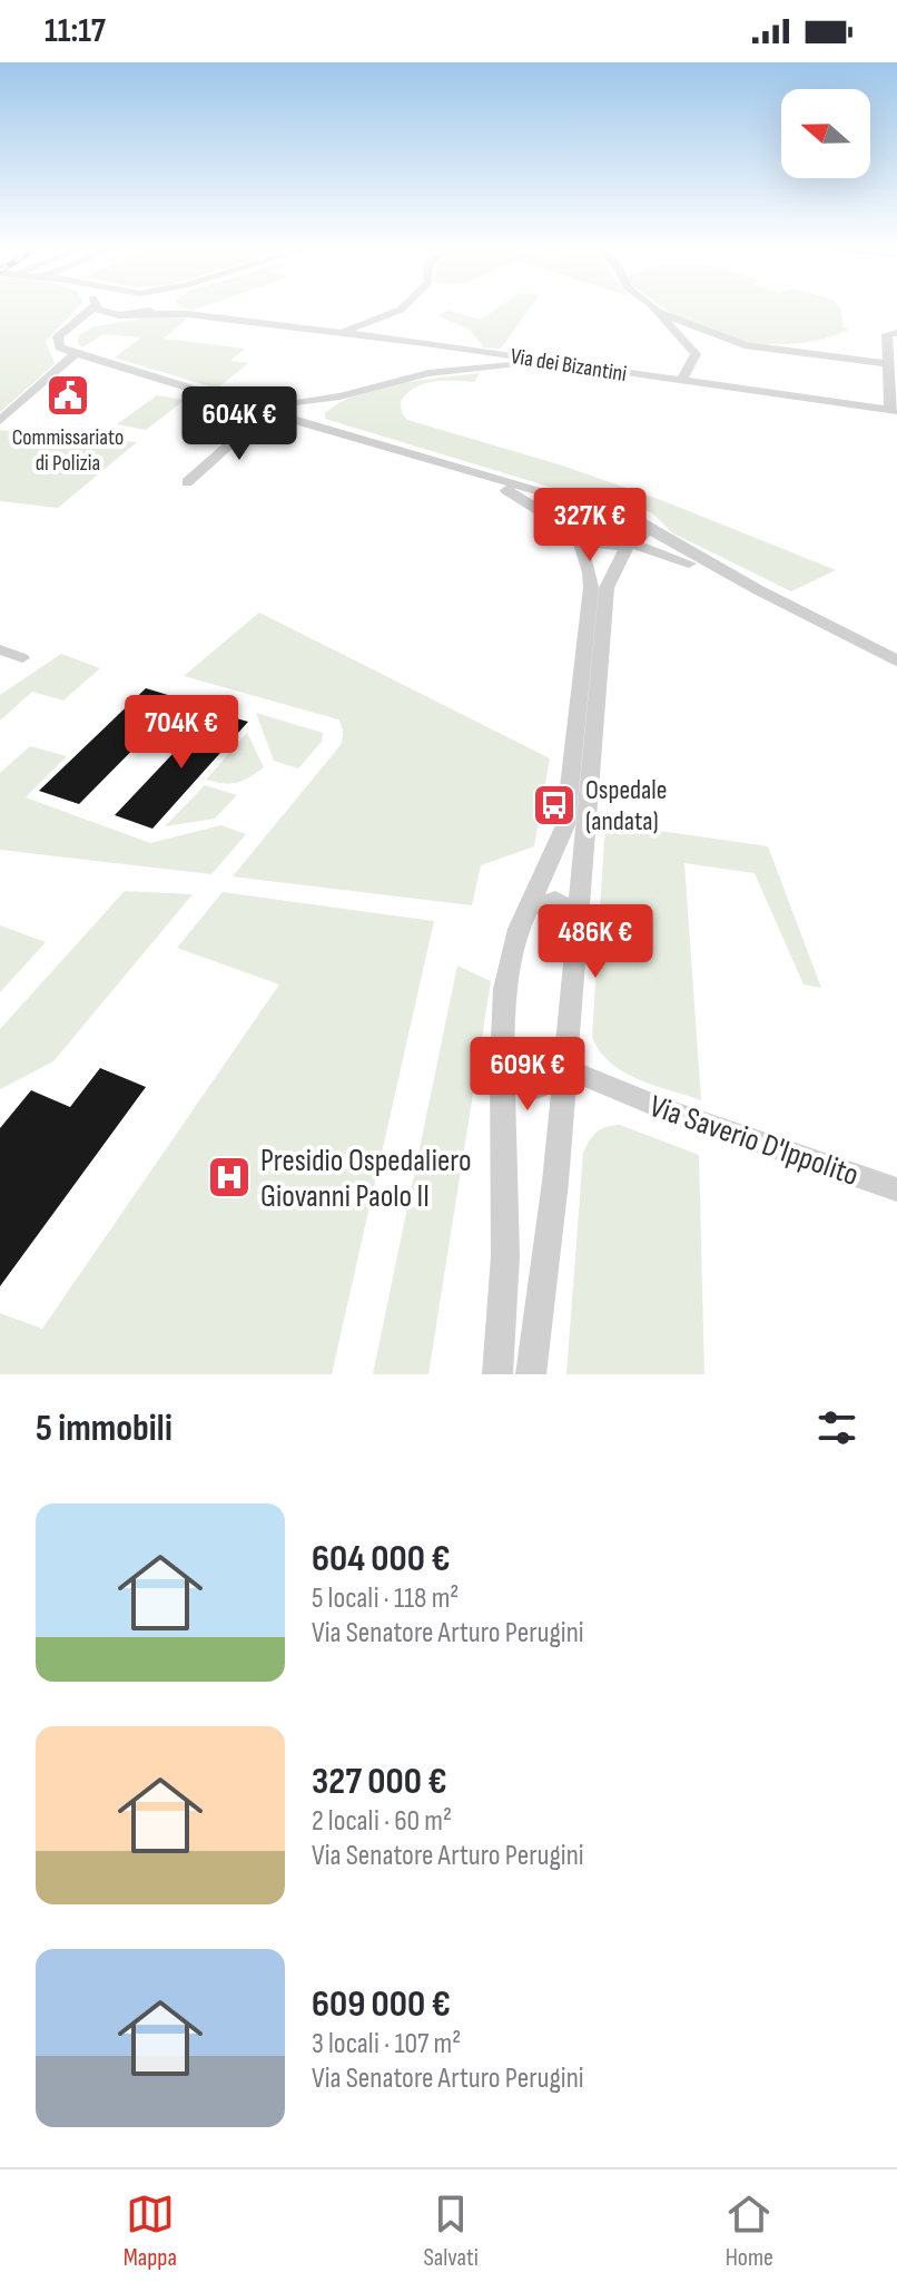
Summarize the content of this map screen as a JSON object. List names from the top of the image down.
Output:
{
  "streets": {
    "street": ["Via dei Bizantini", "Via Saverio D'Ippolito"]
  },
  "places": {
    "public building": ["Commissariato di Polizia"],
    "bus stop": ["Ospedale (andata)"],
    "hospital": ["Presidio Ospedaliero Giovanni Paolo II"]
  },
  "north": "left",
  "page": {
    "status": "11:17",
    "price": [
      "604K €",
      "327K €",
      "704K €",
      "486K €",
      "609K €"
    ],
    "heading": "5 immobili",
    "list": [
      {
        "name": "604 000 €",
        "note": "5 locali · 118 m² · Via Senatore Arturo Perugini"
      },
      {
        "name": "327 000 €",
        "note": "2 locali · 60 m² · Via Senatore Arturo Perugini"
      },
      {
        "name": "609 000 €",
        "note": "3 locali · 107 m² · Via Senatore Arturo Perugini"
      }
    ],
    "tabs": ["Mappa", "Salvati", "Home"]
  }
}
